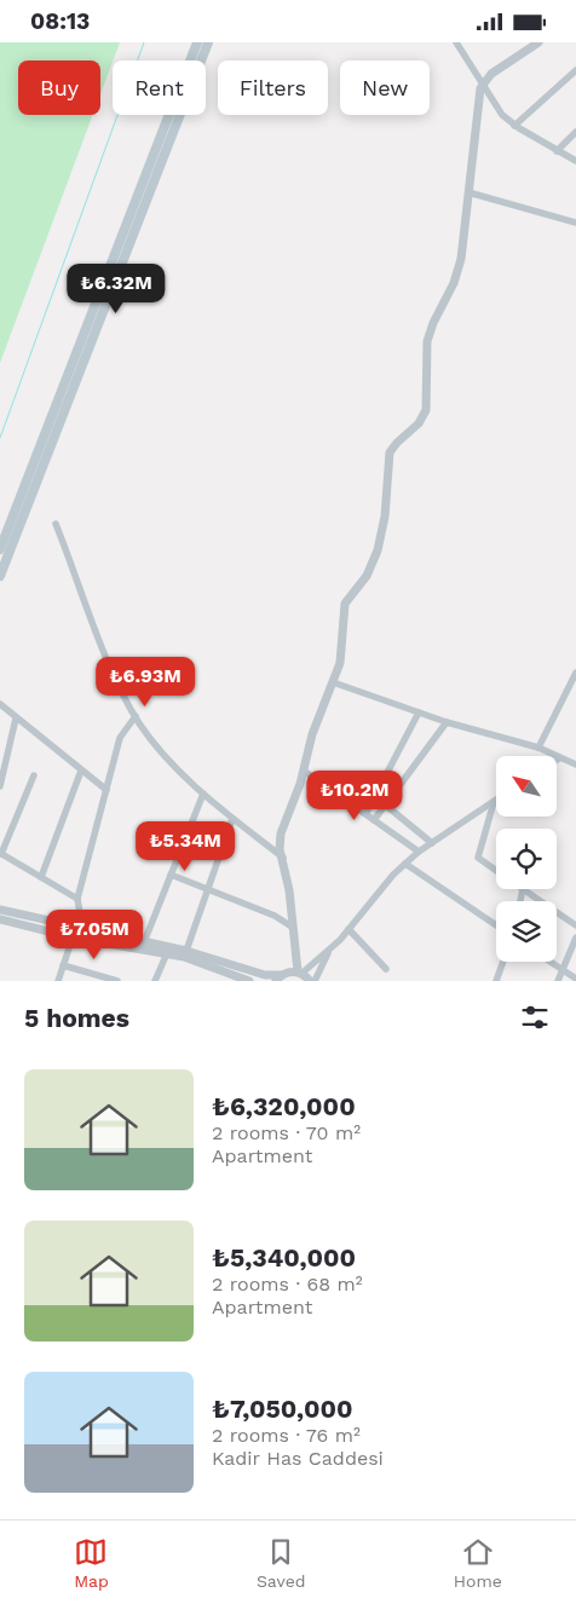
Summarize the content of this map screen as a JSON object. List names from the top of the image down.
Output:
{
  "north": "top left",
  "page": {
    "status": "08:13",
    "chip": [
      "Buy",
      "Rent",
      "Filters",
      "New"
    ],
    "price": [
      "₺6.32M",
      "₺6.93M",
      "₺10.2M",
      "₺5.34M",
      "₺7.05M"
    ],
    "heading": "5 homes",
    "list": [
      {
        "name": "₺6,320,000",
        "note": "2 rooms · 70 m² · Apartment"
      },
      {
        "name": "₺5,340,000",
        "note": "2 rooms · 68 m² · Apartment"
      },
      {
        "name": "₺7,050,000",
        "note": "2 rooms · 76 m² · Kadir Has Caddesi"
      }
    ],
    "tabs": ["Map", "Saved", "Home"]
  }
}
